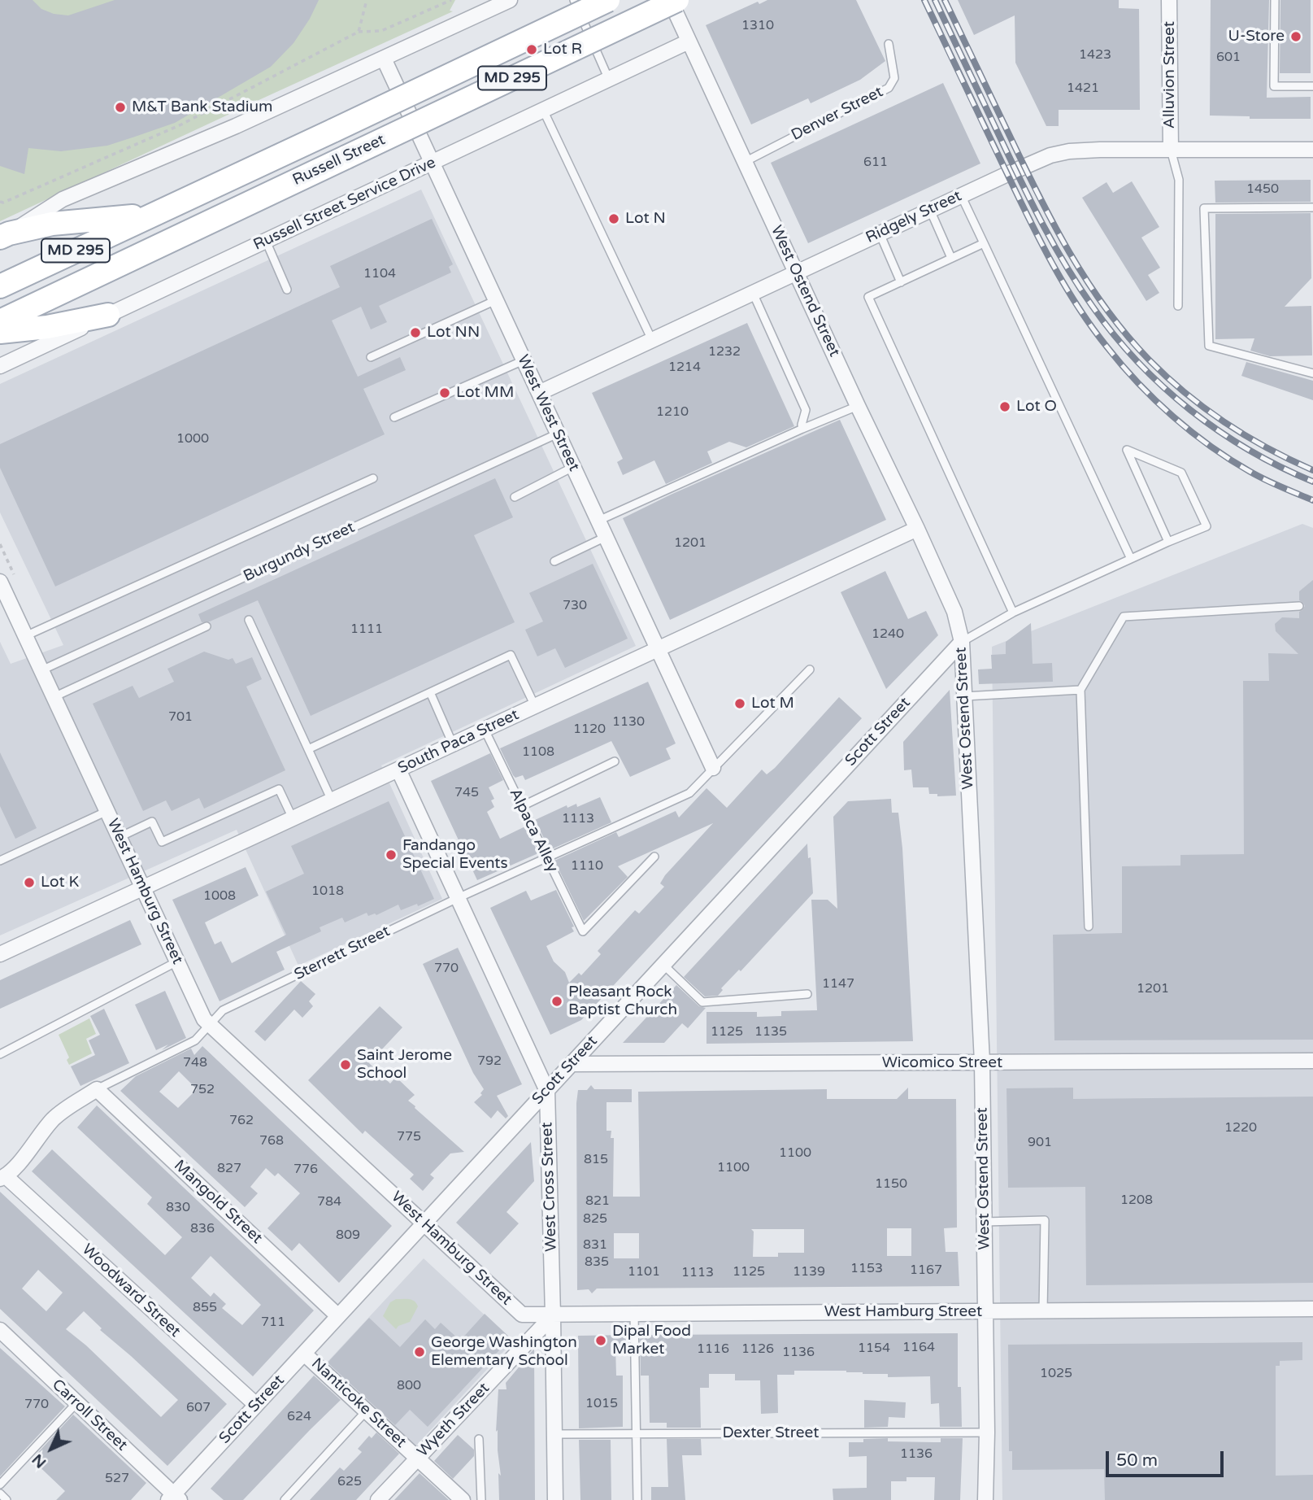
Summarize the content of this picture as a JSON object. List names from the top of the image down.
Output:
{
  "streets": {
    "main road": ["MD 295", "Russell Street"],
    "street": [
      "Alluvion Street",
      "Russell Street Service Drive",
      "Ridgely Street",
      "West Ostend Street",
      "West West Street",
      "Scott Street",
      "South Paca Street",
      "West Hamburg Street",
      "Sterrett Street",
      "Wicomico Street",
      "West Cross Street",
      "Mangold Street",
      "Woodward Street",
      "Nanticoke Street",
      "Carroll Street",
      "Wyeth Street"
    ],
    "lane": [
      "Denver Street",
      "Burgundy Street",
      "Alpaca Alley",
      "Dexter Street"
    ]
  },
  "crossings": [
    ["Alluvion Street", "Ridgely Street"],
    ["Denver Street", "West Ostend Street"],
    ["Russell Street Service Drive", "West Ostend Street"],
    ["Russell Street Service Drive", "West West Street"],
    ["Ridgely Street", "West Ostend Street"],
    ["Ridgely Street", "West West Street"],
    ["West Ostend Street", "Scott Street"],
    ["West Ostend Street", "South Paca Street"],
    ["West Ostend Street", "West Hamburg Street"],
    ["West Ostend Street", "Wicomico Street"],
    ["West Ostend Street", "Dexter Street"],
    ["West West Street", "Burgundy Street"],
    ["West West Street", "South Paca Street"],
    ["West West Street", "Sterrett Street"],
    ["Burgundy Street", "West Hamburg Street"],
    ["Scott Street", "West Hamburg Street"],
    ["Scott Street", "Wicomico Street"],
    ["Scott Street", "West Cross Street"],
    ["Scott Street", "Mangold Street"],
    ["Scott Street", "Woodward Street"],
    ["Scott Street", "Nanticoke Street"],
    ["Scott Street", "Carroll Street"],
    ["South Paca Street", "Alpaca Alley"],
    ["South Paca Street", "West Hamburg Street"],
    ["South Paca Street", "West Cross Street"],
    ["Alpaca Alley", "Sterrett Street"],
    ["West Hamburg Street", "Sterrett Street"],
    ["West Hamburg Street", "West Cross Street"],
    ["West Hamburg Street", "Wyeth Street"],
    ["Sterrett Street", "West Cross Street"],
    ["Sterrett Street", "Mangold Street"],
    ["Sterrett Street", "Woodward Street"],
    ["West Cross Street", "Wyeth Street"],
    ["West Cross Street", "Dexter Street"],
    ["Nanticoke Street", "Wyeth Street"]
  ],
  "places": [
    "U-Store",
    "Lot R",
    "M&T Bank Stadium",
    "Lot N",
    "Lot NN",
    "Lot MM",
    "Lot O",
    "Lot M",
    "Fandango Special Events",
    "Lot K",
    "Pleasant Rock Baptist Church",
    "Saint Jerome School",
    "Dipal Food Market",
    "George Washington Elementary School"
  ],
  "house_numbers": [
    "1310",
    "1423",
    "601",
    "1421",
    "611",
    "1450",
    "1104",
    "1232",
    "1214",
    "1210",
    "1000",
    "1201",
    "730",
    "1111",
    "1240",
    "701",
    "1130",
    "1120",
    "1108",
    "745",
    "1113",
    "1110",
    "1018",
    "1008",
    "770",
    "1147",
    "1201",
    "1125",
    "1135",
    "792",
    "748",
    "752",
    "762",
    "1220",
    "775",
    "768",
    "901",
    "1100",
    "815",
    "1100",
    "827",
    "776",
    "1150",
    "1208",
    "821",
    "784",
    "830",
    "825",
    "836",
    "809",
    "831",
    "835",
    "1153",
    "1167",
    "1101",
    "1125",
    "1139",
    "1113",
    "855",
    "711",
    "1164",
    "1154",
    "1116",
    "1126",
    "1136",
    "1025",
    "800",
    "1015",
    "770",
    "607",
    "624",
    "1136",
    "527",
    "625"
  ],
  "scale_bar": "50 m",
  "north": "bottom left"
}
